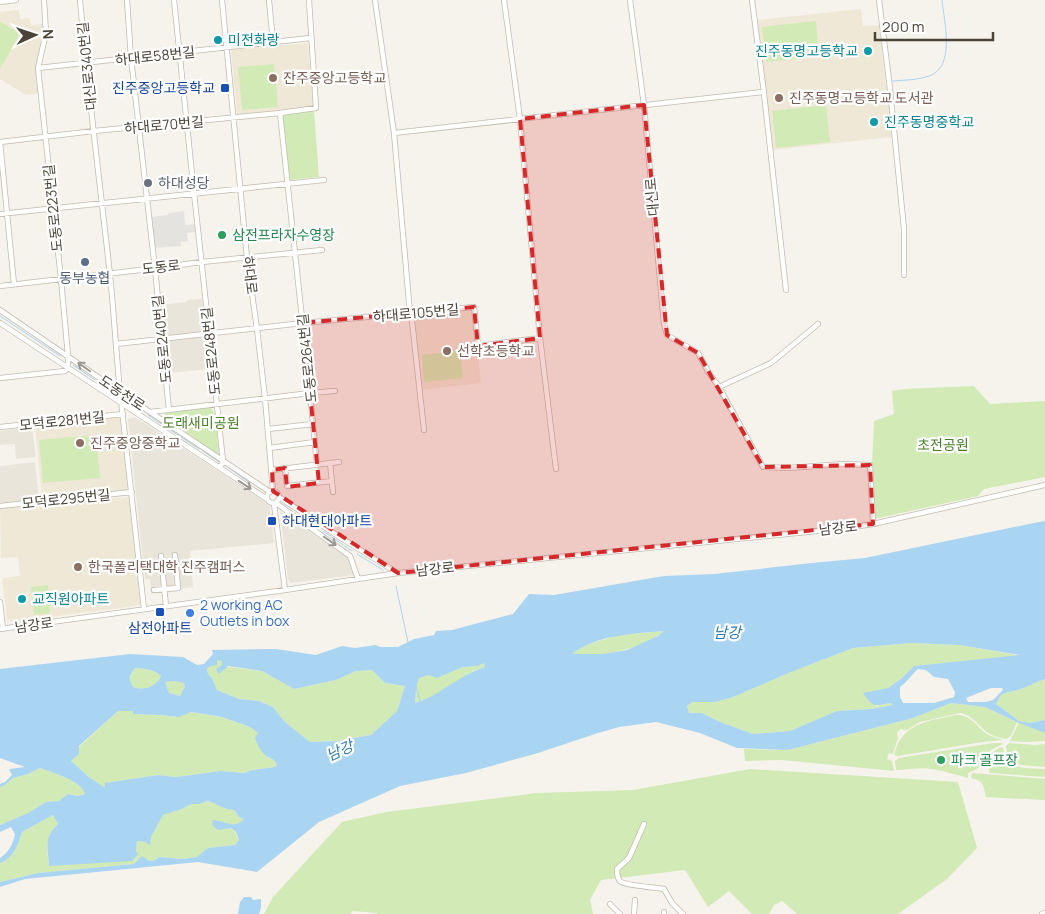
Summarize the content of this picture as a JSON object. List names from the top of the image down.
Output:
{
  "streets": {
    "street": [
      "하대로58번길",
      "대신로340번길",
      "하대로70번길",
      "대신로",
      "도동로223번길",
      "도동로",
      "하대로",
      "하대로105번길",
      "도동로240번길",
      "도동로248번길",
      "도동로264번길",
      "도동천로",
      "모덕로281번길",
      "모덕로295번길",
      "남강로"
    ]
  },
  "crossings": [
    ["하대로58번길", "대신로340번길"],
    ["하대로58번길", "하대로70번길"],
    ["하대로58번길", "도동로223번길"],
    ["하대로58번길", "하대로"],
    ["하대로58번길", "도동로240번길"],
    ["하대로58번길", "도동로248번길"],
    ["대신로340번길", "하대로70번길"],
    ["대신로340번길", "도동로"],
    ["대신로340번길", "하대로105번길"],
    ["대신로340번길", "도동천로"],
    ["대신로340번길", "모덕로281번길"],
    ["대신로340번길", "모덕로295번길"],
    ["대신로340번길", "남강로"],
    ["하대로70번길", "도동로223번길"],
    ["하대로70번길", "하대로"],
    ["하대로70번길", "도동로240번길"],
    ["하대로70번길", "도동로248번길"],
    ["하대로70번길", "도동로264번길"],
    ["대신로", "남강로"],
    ["도동로223번길", "도동로"],
    ["도동로223번길", "도동천로"],
    ["도동로", "하대로"],
    ["도동로", "도동로240번길"],
    ["도동로", "도동로248번길"],
    ["도동로", "도동로264번길"],
    ["하대로", "하대로105번길"],
    ["하대로", "도동천로"],
    ["하대로105번길", "도동로240번길"],
    ["하대로105번길", "도동로248번길"],
    ["하대로105번길", "도동로264번길"],
    ["도동로248번길", "도동천로"]
  ],
  "water": ["남강"],
  "parks": ["도래새미공원", "초전공원"],
  "places": {
    "other": [
      "미전화랑",
      "진주동명고등학교",
      "잔주중앙고등학교",
      "진주동명고등학교 도서관",
      "진주동명중학교",
      "하대성당",
      "삼전프라자수영장",
      "동부농협",
      "선학초등학교",
      "진주중앙중학교",
      "한국폴리택대학 진주캠퍼스",
      "교직원아파트",
      "2 working AC Outlets in box",
      "파크 골프장"
    ],
    "transit": ["진주중앙고등학교", "하대현대아파트", "삼전아파트"]
  },
  "scale_bar": "200 m",
  "north": "right"
}
